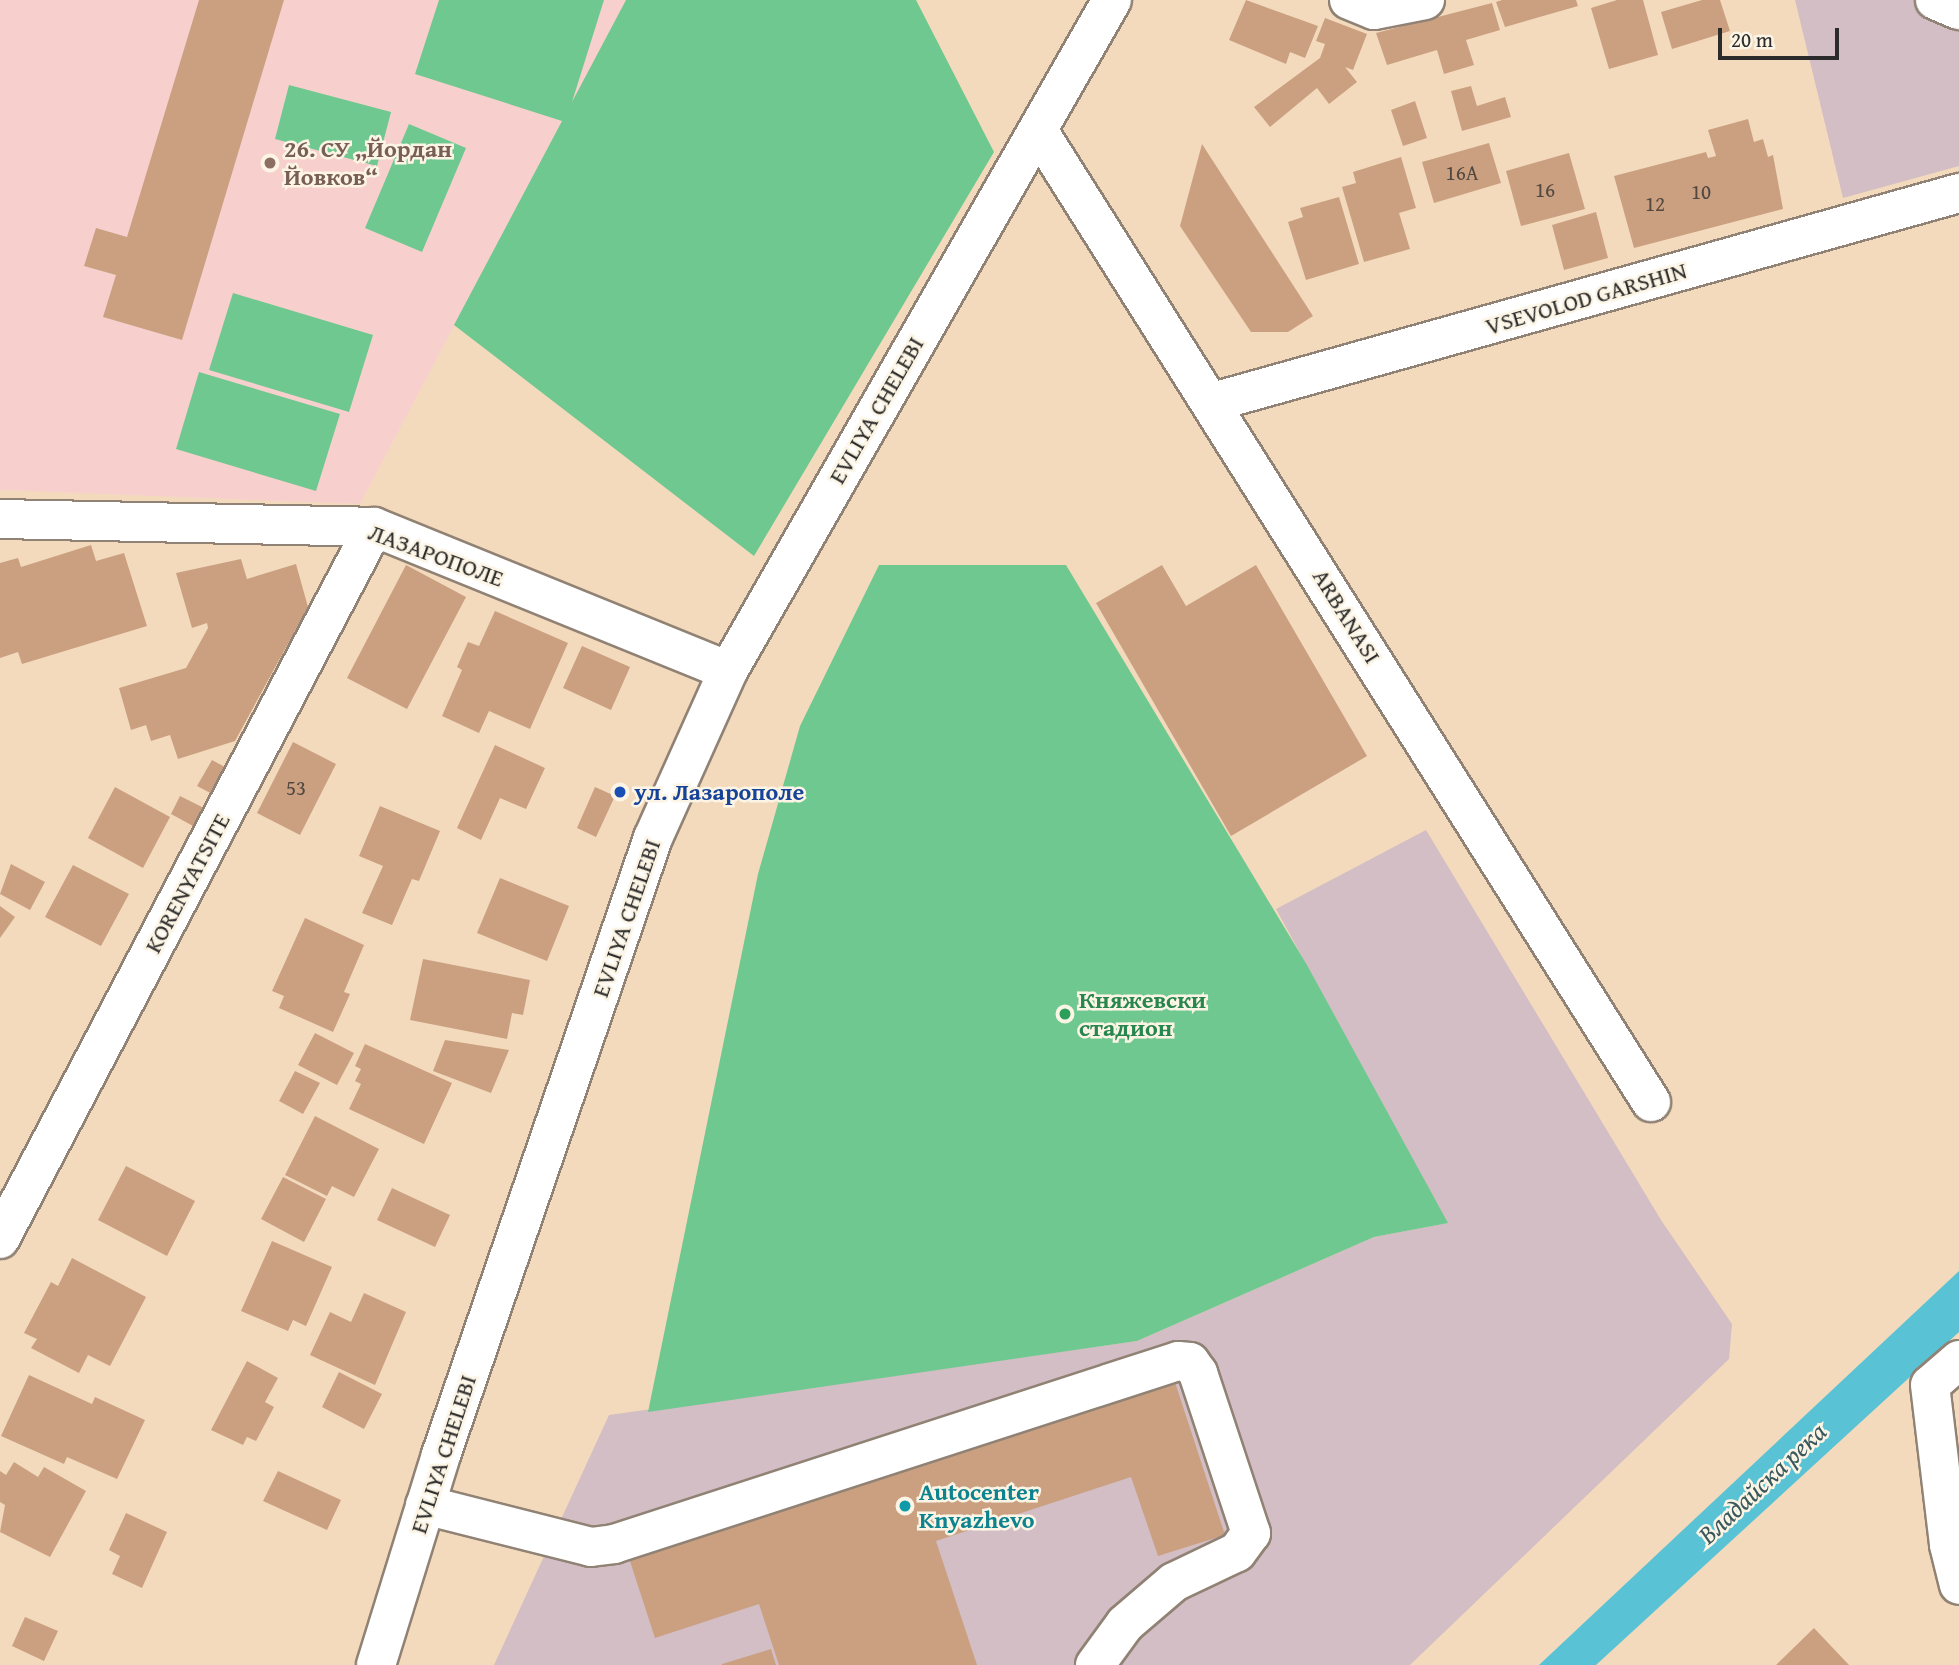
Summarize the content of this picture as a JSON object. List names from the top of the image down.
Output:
{
  "streets": {
    "street": [
      "VSEVOLOD GARSHIN",
      "EVLIYA CHELEBI",
      "ЛАЗАРОПОЛЕ",
      "ARBANASI",
      "KORENYATSITE"
    ]
  },
  "crossings": [
    ["VSEVOLOD GARSHIN", "ARBANASI"],
    ["EVLIYA CHELEBI", "ЛАЗАРОПОЛЕ"],
    ["EVLIYA CHELEBI", "ARBANASI"],
    ["ЛАЗАРОПОЛЕ", "KORENYATSITE"]
  ],
  "water": ["Владайска река"],
  "places": [
    "26. СУ „Йордан Йовков“",
    "ул. Лазарополе",
    "Княжевски стадион",
    "Autocenter Knyazhevo"
  ],
  "house_numbers": [
    "16А",
    "16",
    "10",
    "12",
    "53"
  ],
  "scale_bar": "20 m"
}
